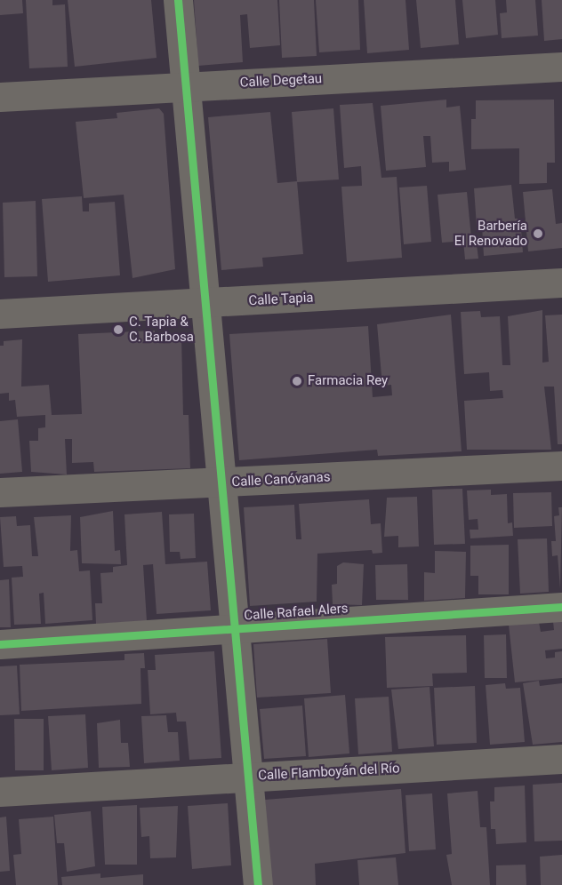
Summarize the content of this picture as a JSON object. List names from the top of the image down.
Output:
{
  "streets": {
    "street": [
      "Calle Degetau",
      "Calle Tapia",
      "Calle Canóvanas",
      "Calle Rafael Alers",
      "Calle Flamboyán del Río"
    ]
  },
  "places": ["Barbería El Renovado", "C. Tapia & C. Barbosa", "Farmacia Rey"]
}
